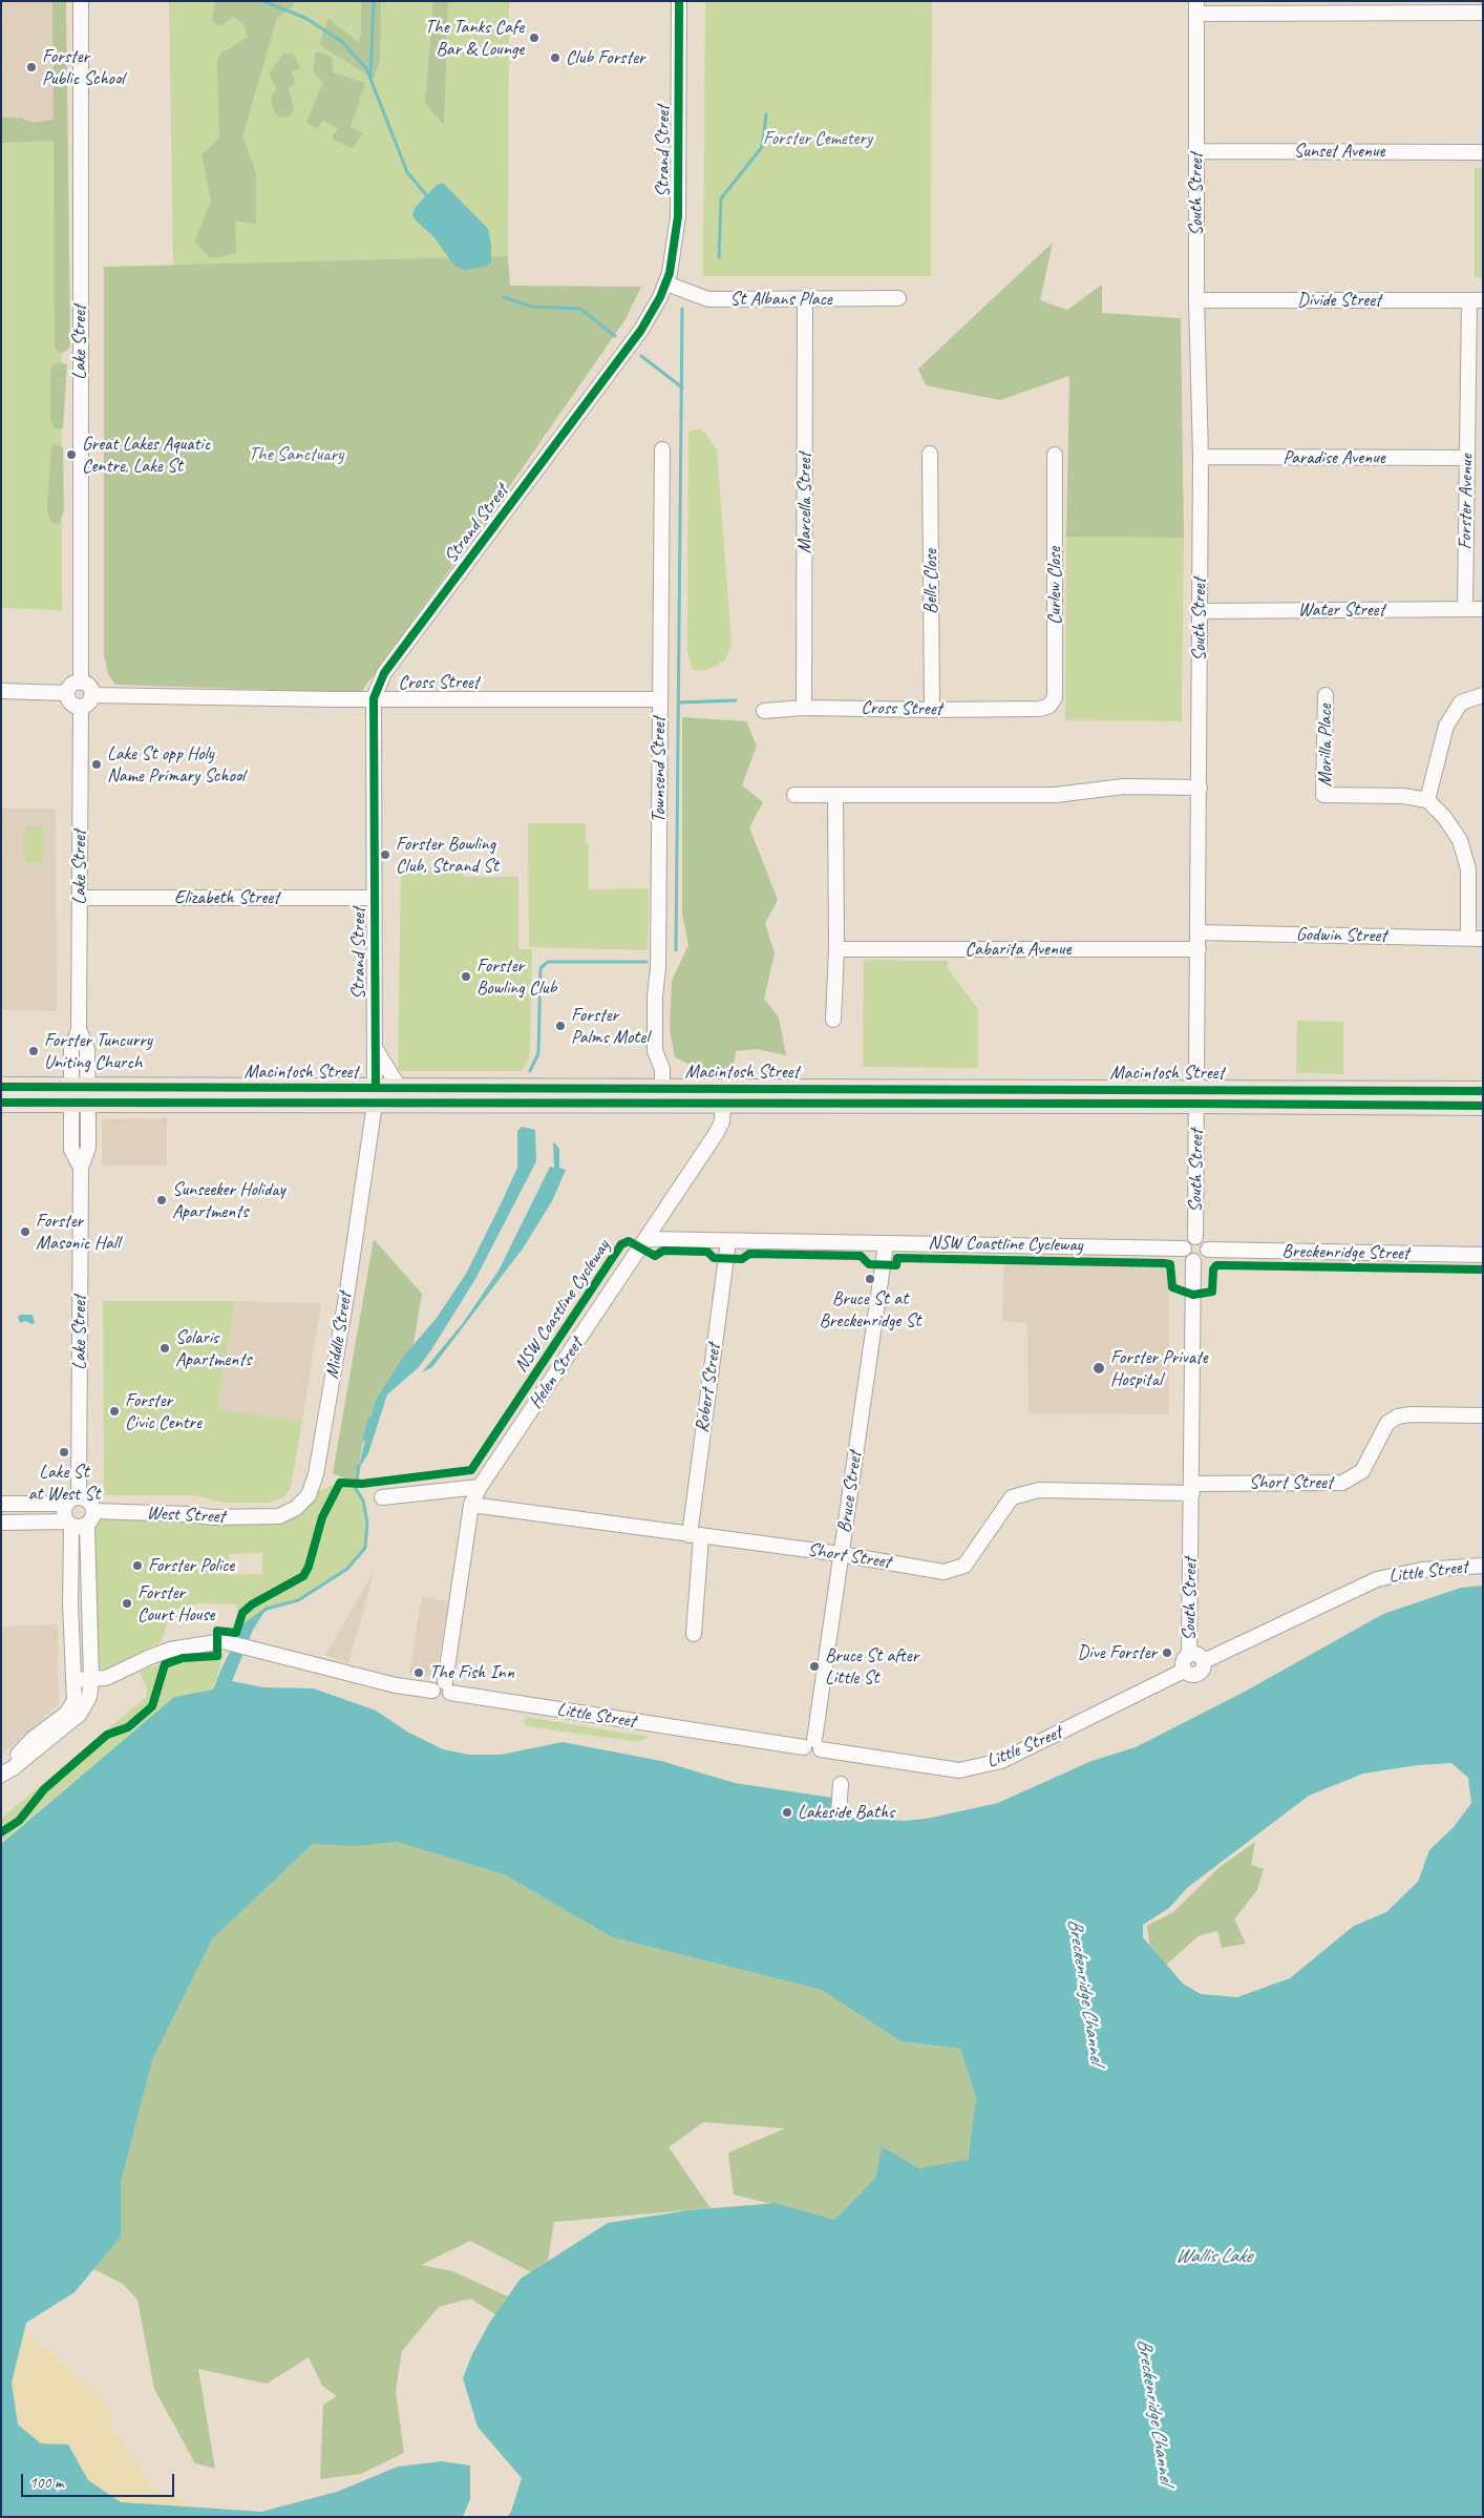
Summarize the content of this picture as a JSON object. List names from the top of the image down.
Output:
{
  "streets": {
    "main road": ["Macintosh Street"],
    "street": [
      "Strand Street",
      "Sunset Avenue",
      "South Street",
      "St Albans Place",
      "Divide Street",
      "Lake Street",
      "Paradise Avenue",
      "Forster Avenue",
      "Marcella Street",
      "Bells Close",
      "Curlew Close",
      "Water Street",
      "Cross Street",
      "Morilla Place",
      "Townsend Street",
      "Elizabeth Street",
      "Godwin Street",
      "Cabarita Avenue",
      "Breckenridge Street",
      "Middle Street",
      "Helen Street",
      "Robert Street",
      "Short Street",
      "Bruce Street",
      "West Street",
      "Little Street"
    ],
    "cycle path": ["NSW Coastline Cycleway"]
  },
  "crossings": [
    ["Strand Street", "St Albans Place"],
    ["Strand Street", "Cross Street"],
    ["Strand Street", "Elizabeth Street"],
    ["Strand Street", "Macintosh Street"],
    ["Strand Street", "Middle Street"],
    ["Sunset Avenue", "South Street"],
    ["South Street", "Divide Street"],
    ["South Street", "Paradise Avenue"],
    ["South Street", "Water Street"],
    ["South Street", "Godwin Street"],
    ["South Street", "Cabarita Avenue"],
    ["South Street", "Macintosh Street"],
    ["South Street", "Breckenridge Street"],
    ["South Street", "Short Street"],
    ["South Street", "Little Street"],
    ["St Albans Place", "Marcella Street"],
    ["Divide Street", "Forster Avenue"],
    ["Lake Street", "Cross Street"],
    ["Lake Street", "Elizabeth Street"],
    ["Lake Street", "Macintosh Street"],
    ["Lake Street", "West Street"],
    ["Paradise Avenue", "Forster Avenue"],
    ["Forster Avenue", "Water Street"],
    ["Marcella Street", "Cross Street"],
    ["Bells Close", "Cross Street"],
    ["Curlew Close", "Cross Street"],
    ["Cross Street", "Townsend Street"],
    ["Townsend Street", "Macintosh Street"],
    ["Macintosh Street", "Middle Street"],
    ["Macintosh Street", "Helen Street"],
    ["Middle Street", "West Street"],
    ["Helen Street", "Short Street"],
    ["Helen Street", "Little Street"],
    ["Robert Street", "Short Street"],
    ["Short Street", "Bruce Street"],
    ["Bruce Street", "Little Street"]
  ],
  "water": ["Breckenridge Channel", "Wallis Lake"],
  "parks": ["Forster Cemetery", "The Sanctuary"],
  "places": [
    "The Tanks Cafe Bar & Lounge",
    "Club Forster",
    "Forster Public School",
    "Great Lakes Aquatic Centre, Lake St",
    "Lake St opp Holy Name Primary School",
    "Forster Bowling Club, Strand St",
    "Forster Bowling Club",
    "Forster Palms Motel",
    "Forster Tuncurry Uniting Church",
    "Sunseeker Holiday Apartments",
    "Forster Masonic Hall",
    "Bruce St at Breckenridge St",
    "Solaris Apartments",
    "Forster Private Hospital",
    "Forster Civic Centre",
    "Lake St at West St",
    "Forster Police",
    "Forster Court House",
    "Dive Forster",
    "Bruce St after Little St",
    "The Fish Inn",
    "Lakeside Baths"
  ],
  "scale_bar": "100 m"
}
